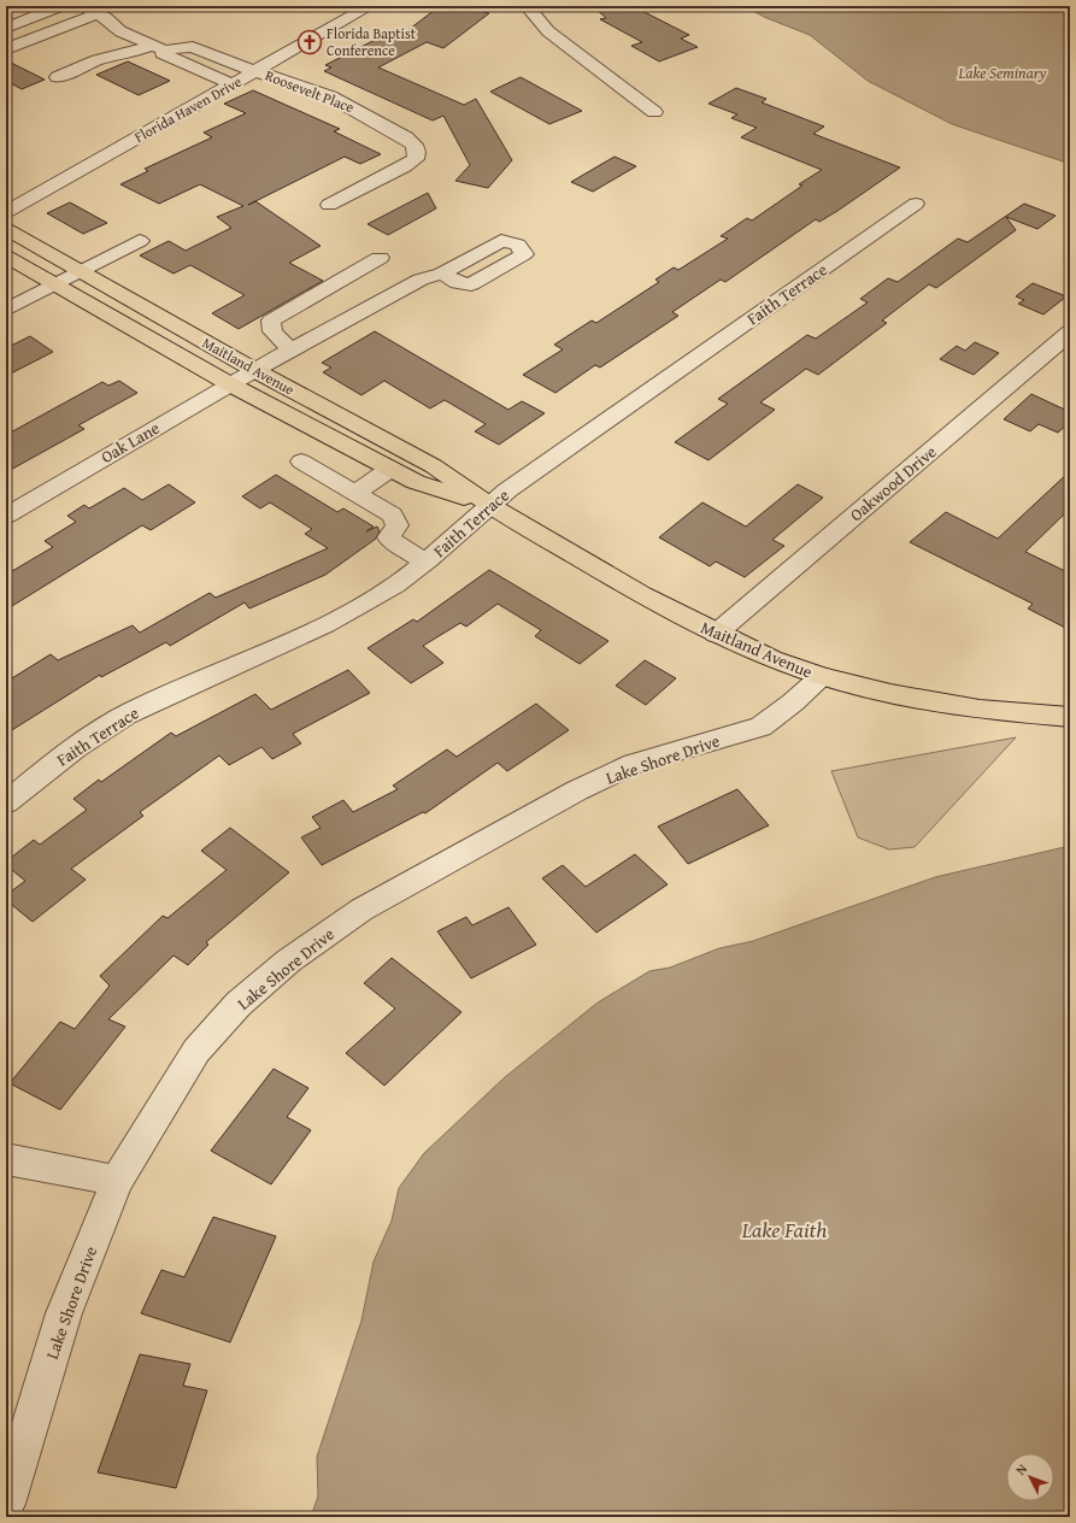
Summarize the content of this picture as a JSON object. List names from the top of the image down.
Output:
{
  "streets": {
    "main road": ["Maitland Avenue"],
    "street": [
      "Roosevelt Place",
      "Florida Haven Drive",
      "Faith Terrace",
      "Oak Lane",
      "Oakwood Drive",
      "Lake Shore Drive"
    ]
  },
  "crossings": [
    ["Roosevelt Place", "Florida Haven Drive"],
    ["Faith Terrace", "Maitland Avenue"],
    ["Maitland Avenue", "Oak Lane"],
    ["Maitland Avenue", "Oakwood Drive"],
    ["Maitland Avenue", "Lake Shore Drive"]
  ],
  "water": ["Lake Seminary", "Lake Faith"],
  "places": {
    "church": ["Florida Baptist Conference"]
  },
  "north": "top left"
}
